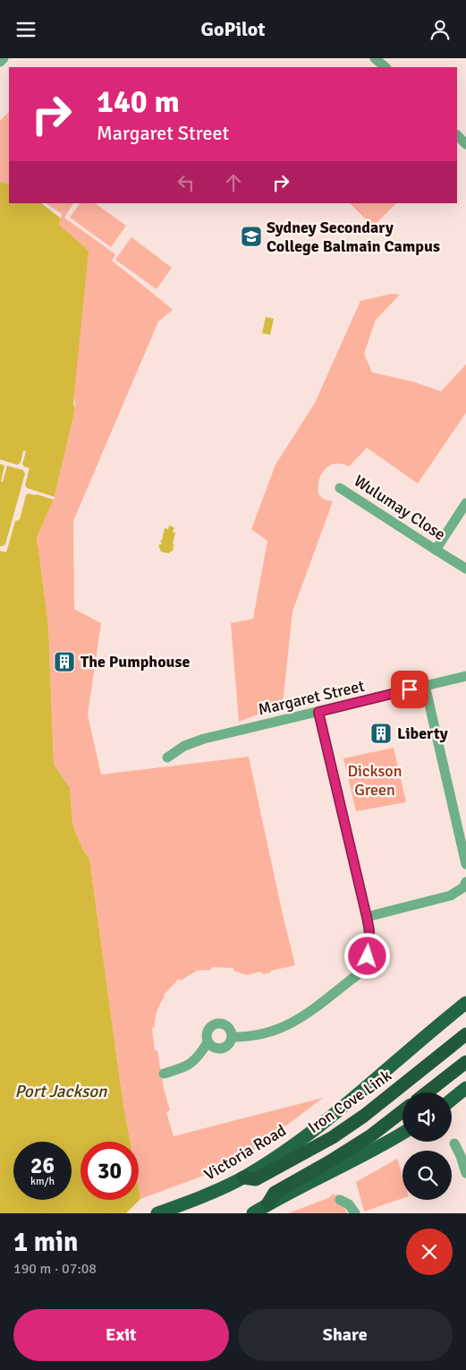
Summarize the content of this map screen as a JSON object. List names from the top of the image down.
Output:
{
  "streets": {
    "highway": ["Iron Cove Link", "Victoria Road"],
    "street": ["Wulumay Close", "Margaret Street"]
  },
  "crossings": [
    ["Iron Cove Link", "Victoria Road"]
  ],
  "water": ["Port Jackson"],
  "parks": ["Dickson Green"],
  "places": {
    "school or university": ["Sydney Secondary College Balmain Campus"],
    "building": ["The Pumphouse", "Liberty"]
  },
  "page": {
    "header": "GoPilot",
    "turn": ["140 m", "Margaret Street"],
    "speed": "26 km/h",
    "limit": "30",
    "heading": ["1 min", "190 m · 07:08"],
    "buttons": ["Exit", "Share"]
  }
}
